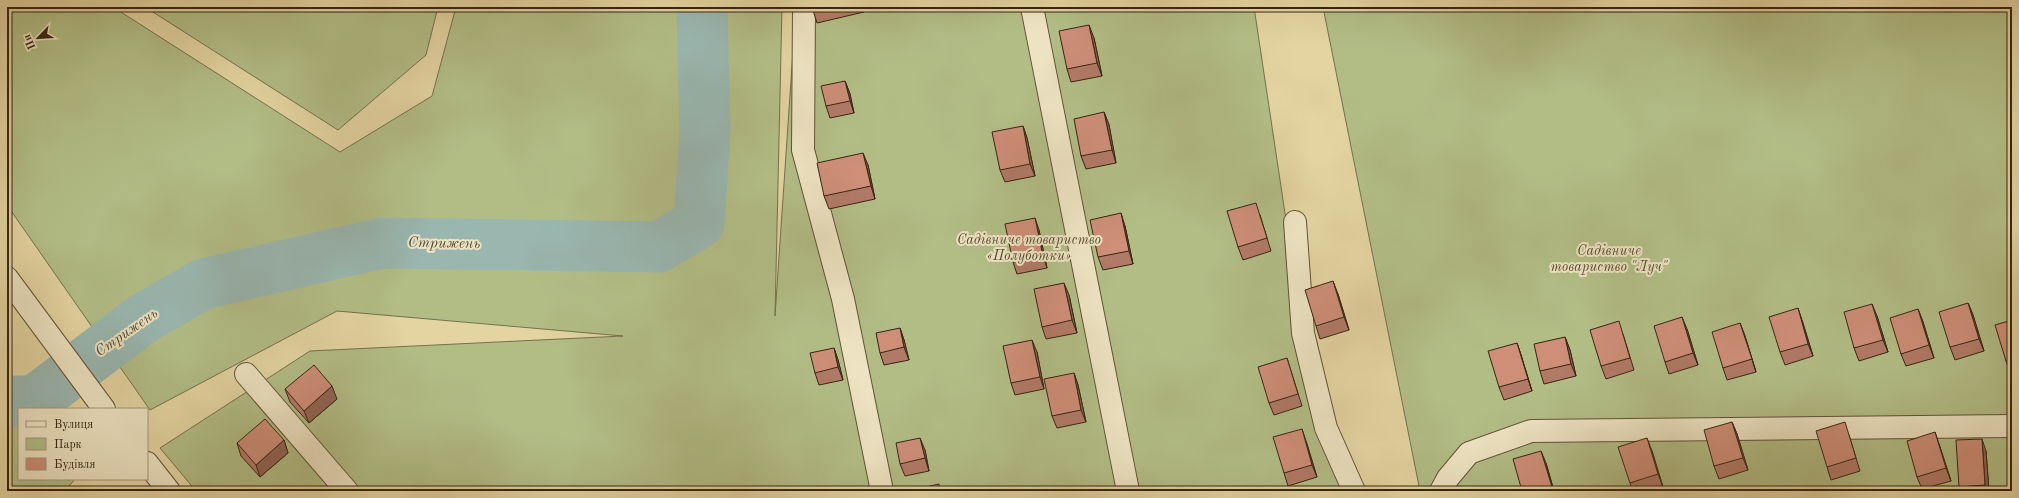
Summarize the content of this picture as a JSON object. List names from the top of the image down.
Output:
{
  "water": ["Стрижень"],
  "parks": ["Садівниче товариство «Полуботки»", "Садівниче товариство \"Луч\""],
  "legend": ["Вулиця", "Парк", "Будівля"],
  "north": "bottom left"
}
